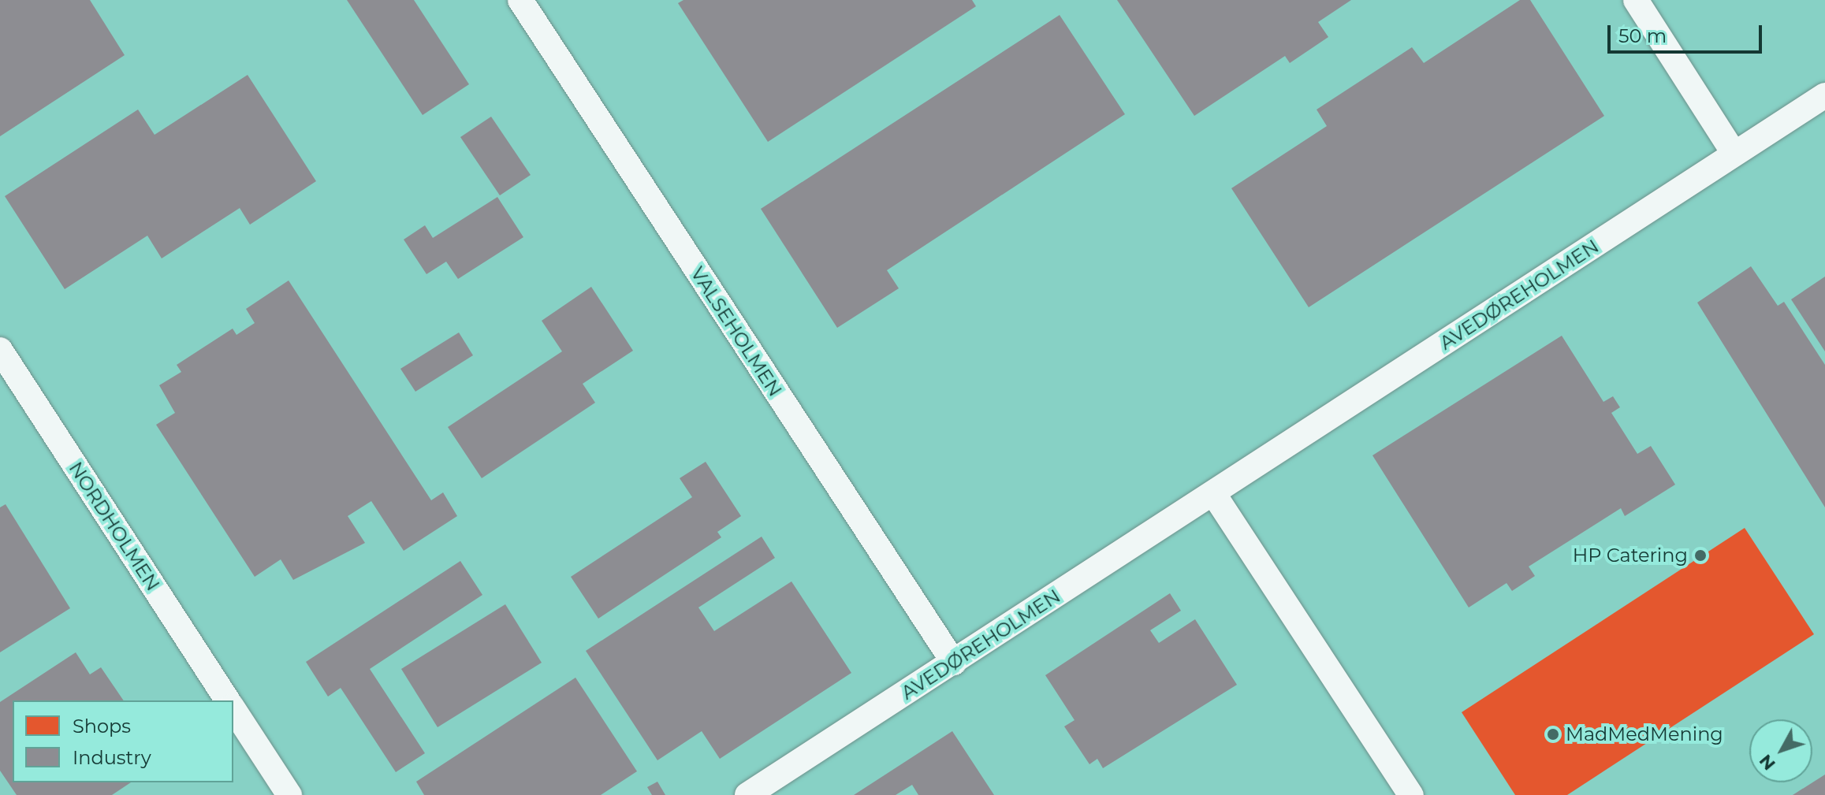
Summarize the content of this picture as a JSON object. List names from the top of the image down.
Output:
{
  "streets": {
    "street": ["AVEDØREHOLMEN", "VALSEHOLMEN", "NORDHOLMEN"]
  },
  "crossings": [
    ["AVEDØREHOLMEN", "VALSEHOLMEN"]
  ],
  "places": ["HP Catering", "MadMedMening"],
  "legend": ["Shops", "Industry"],
  "scale_bar": "50 m",
  "north": "bottom left"
}
